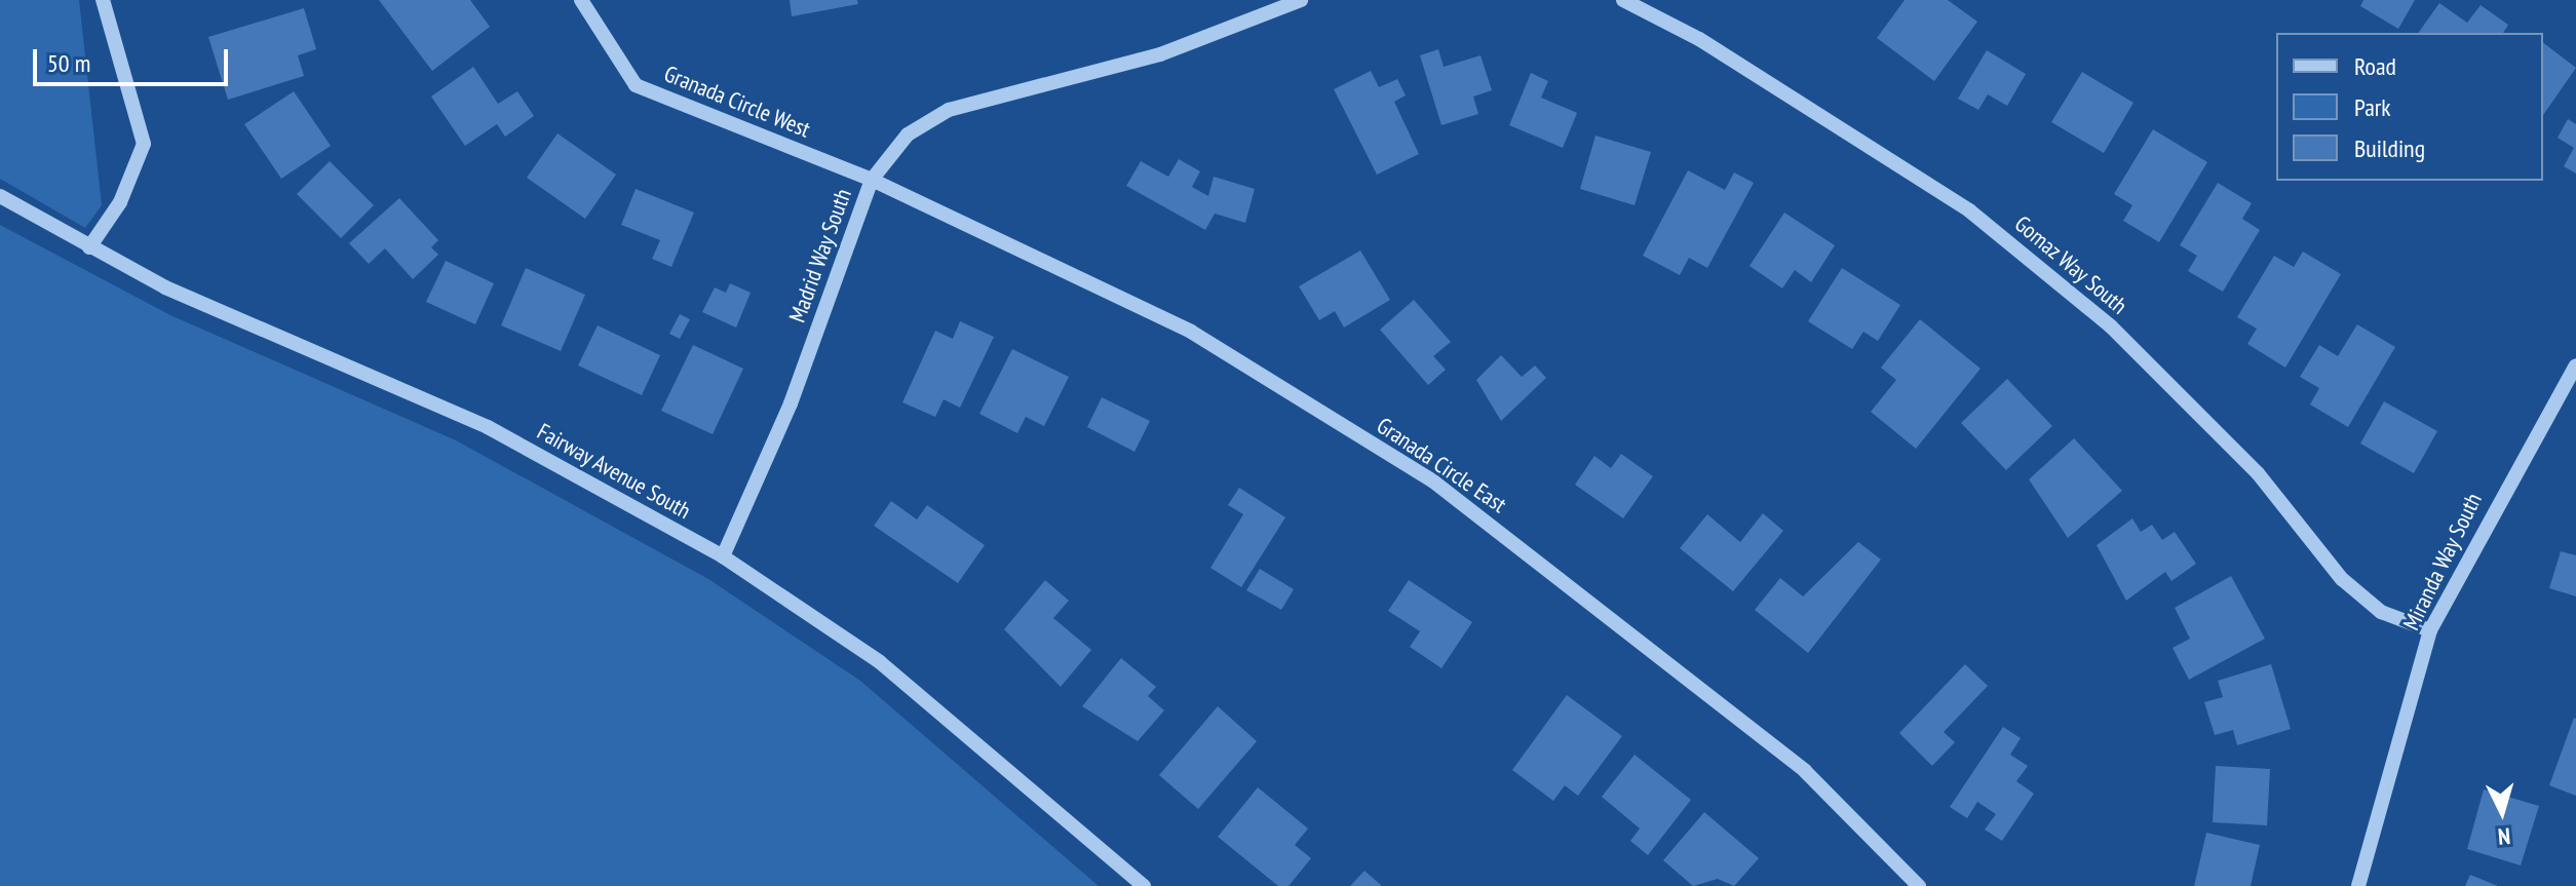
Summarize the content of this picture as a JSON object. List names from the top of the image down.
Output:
{
  "streets": {
    "street": [
      "Granada Circle West",
      "Madrid Way South",
      "Gomaz Way South",
      "Granada Circle East",
      "Fairway Avenue South",
      "Miranda Way South"
    ]
  },
  "crossings": [
    ["Granada Circle West", "Madrid Way South"],
    ["Granada Circle West", "Granada Circle East"],
    ["Madrid Way South", "Granada Circle East"],
    ["Madrid Way South", "Fairway Avenue South"],
    ["Gomaz Way South", "Miranda Way South"]
  ],
  "legend": ["Road", "Park", "Building"],
  "scale_bar": "50 m",
  "north": "bottom"
}
